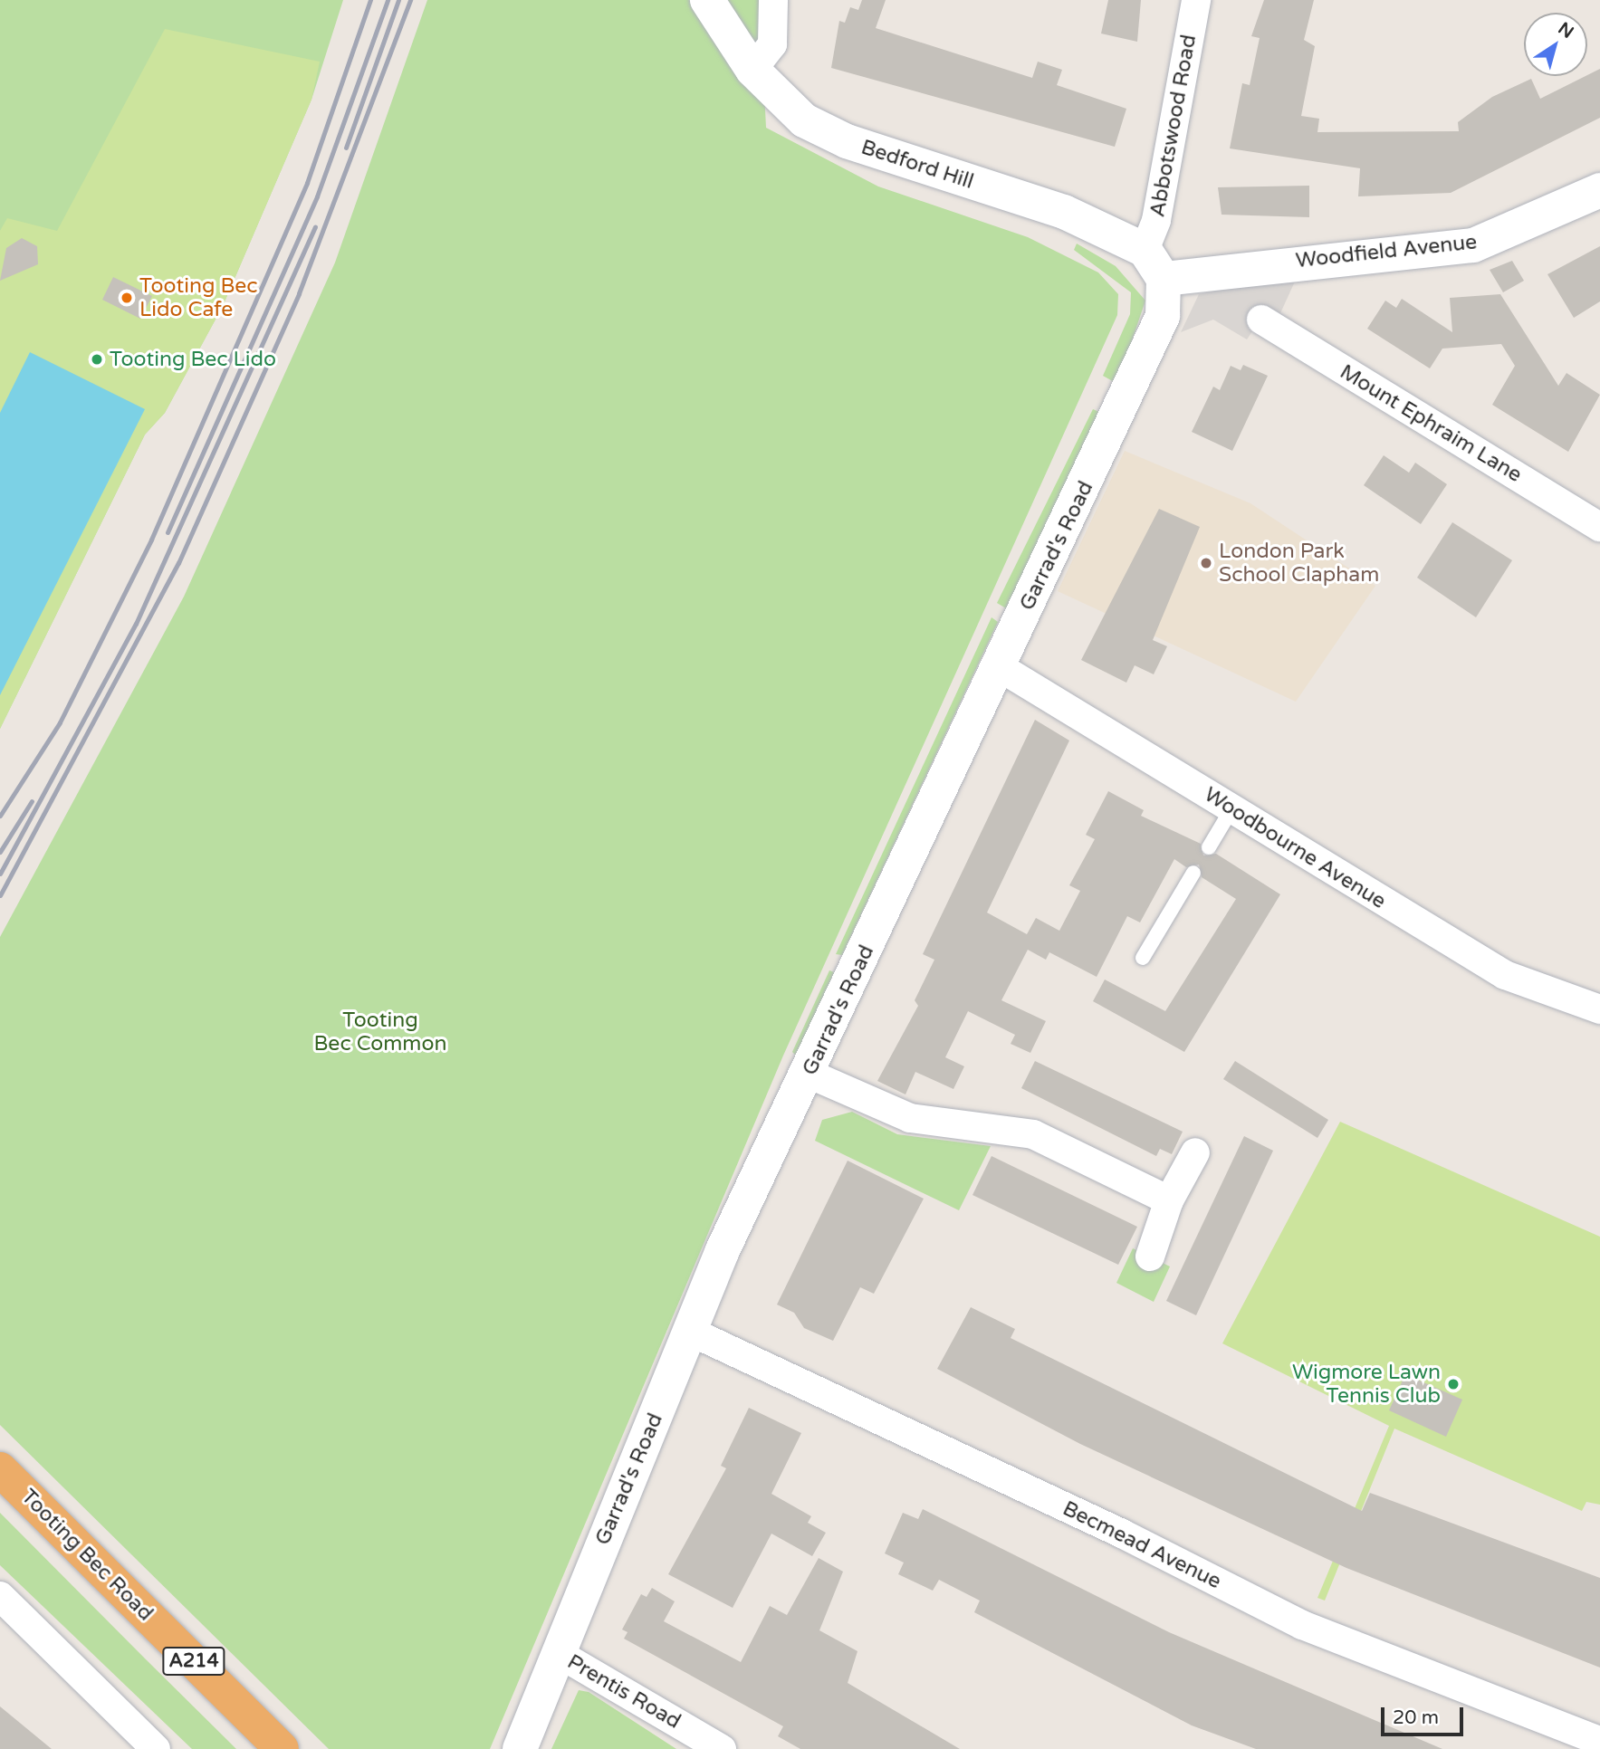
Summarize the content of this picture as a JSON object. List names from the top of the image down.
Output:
{
  "streets": {
    "highway": ["Tooting Bec Road", "A214"],
    "main road": ["Bedford Hill", "Woodfield Avenue", "Garrad's Road"],
    "street": [
      "Abbotswood Road",
      "Mount Ephraim Lane",
      "Woodbourne Avenue",
      "Becmead Avenue",
      "Prentis Road"
    ]
  },
  "crossings": [
    ["Abbotswood Road", "Bedford Hill"],
    ["Woodfield Avenue", "Garrad's Road"],
    ["Garrad's Road", "Woodbourne Avenue"],
    ["Garrad's Road", "Becmead Avenue"],
    ["Garrad's Road", "Prentis Road"]
  ],
  "parks": ["Tooting Bec Common"],
  "places": [
    "Tooting Bec Lido Cafe",
    "Tooting Bec Lido",
    "London Park School Clapham",
    "Wigmore Lawn Tennis Club"
  ],
  "scale_bar": "20 m",
  "north": "top right"
}
